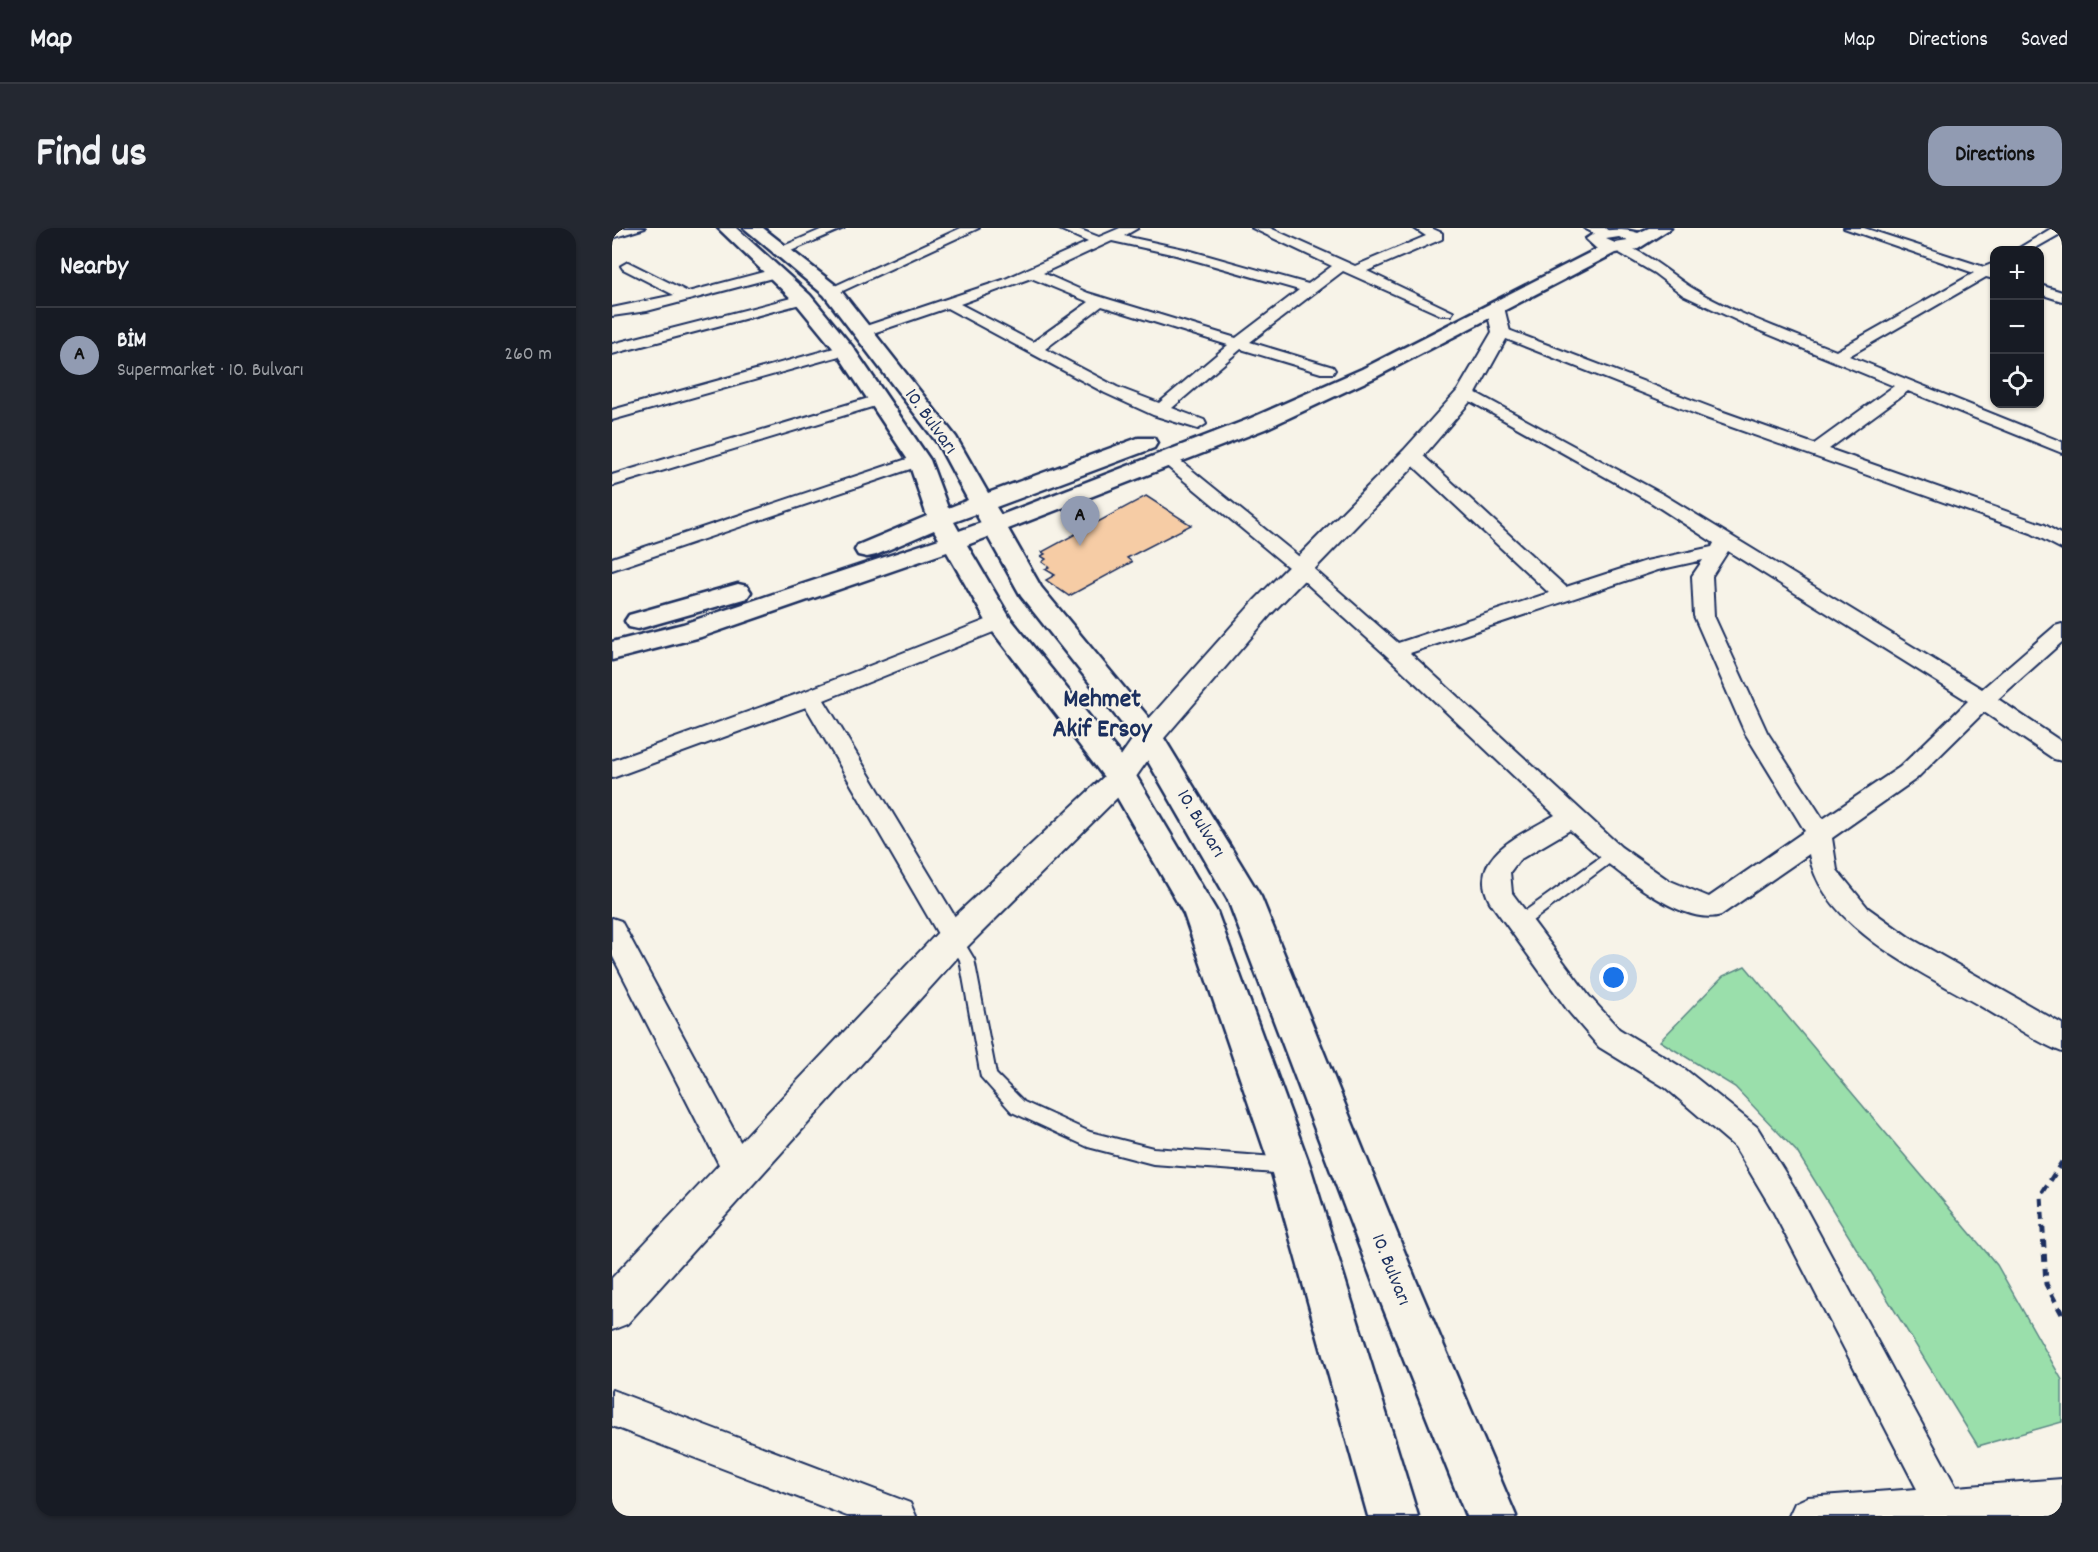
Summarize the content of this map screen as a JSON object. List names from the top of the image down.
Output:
{
  "streets": {
    "main road": ["10. Bulvarı"]
  },
  "districts": ["Mehmet Akif Ersoy"],
  "page": {
    "header": "Map",
    "nav": ["Map", "Directions", "Saved"],
    "title": "Find us",
    "buttons": "Directions",
    "heading": "Nearby",
    "map_buttons": ["+", "−"],
    "list": [
      {
        "mark": "A",
        "name": "BİM",
        "note": "Supermarket · 10. Bulvarı",
        "value": "260 m"
      }
    ],
    "pins": "A"
  }
}
